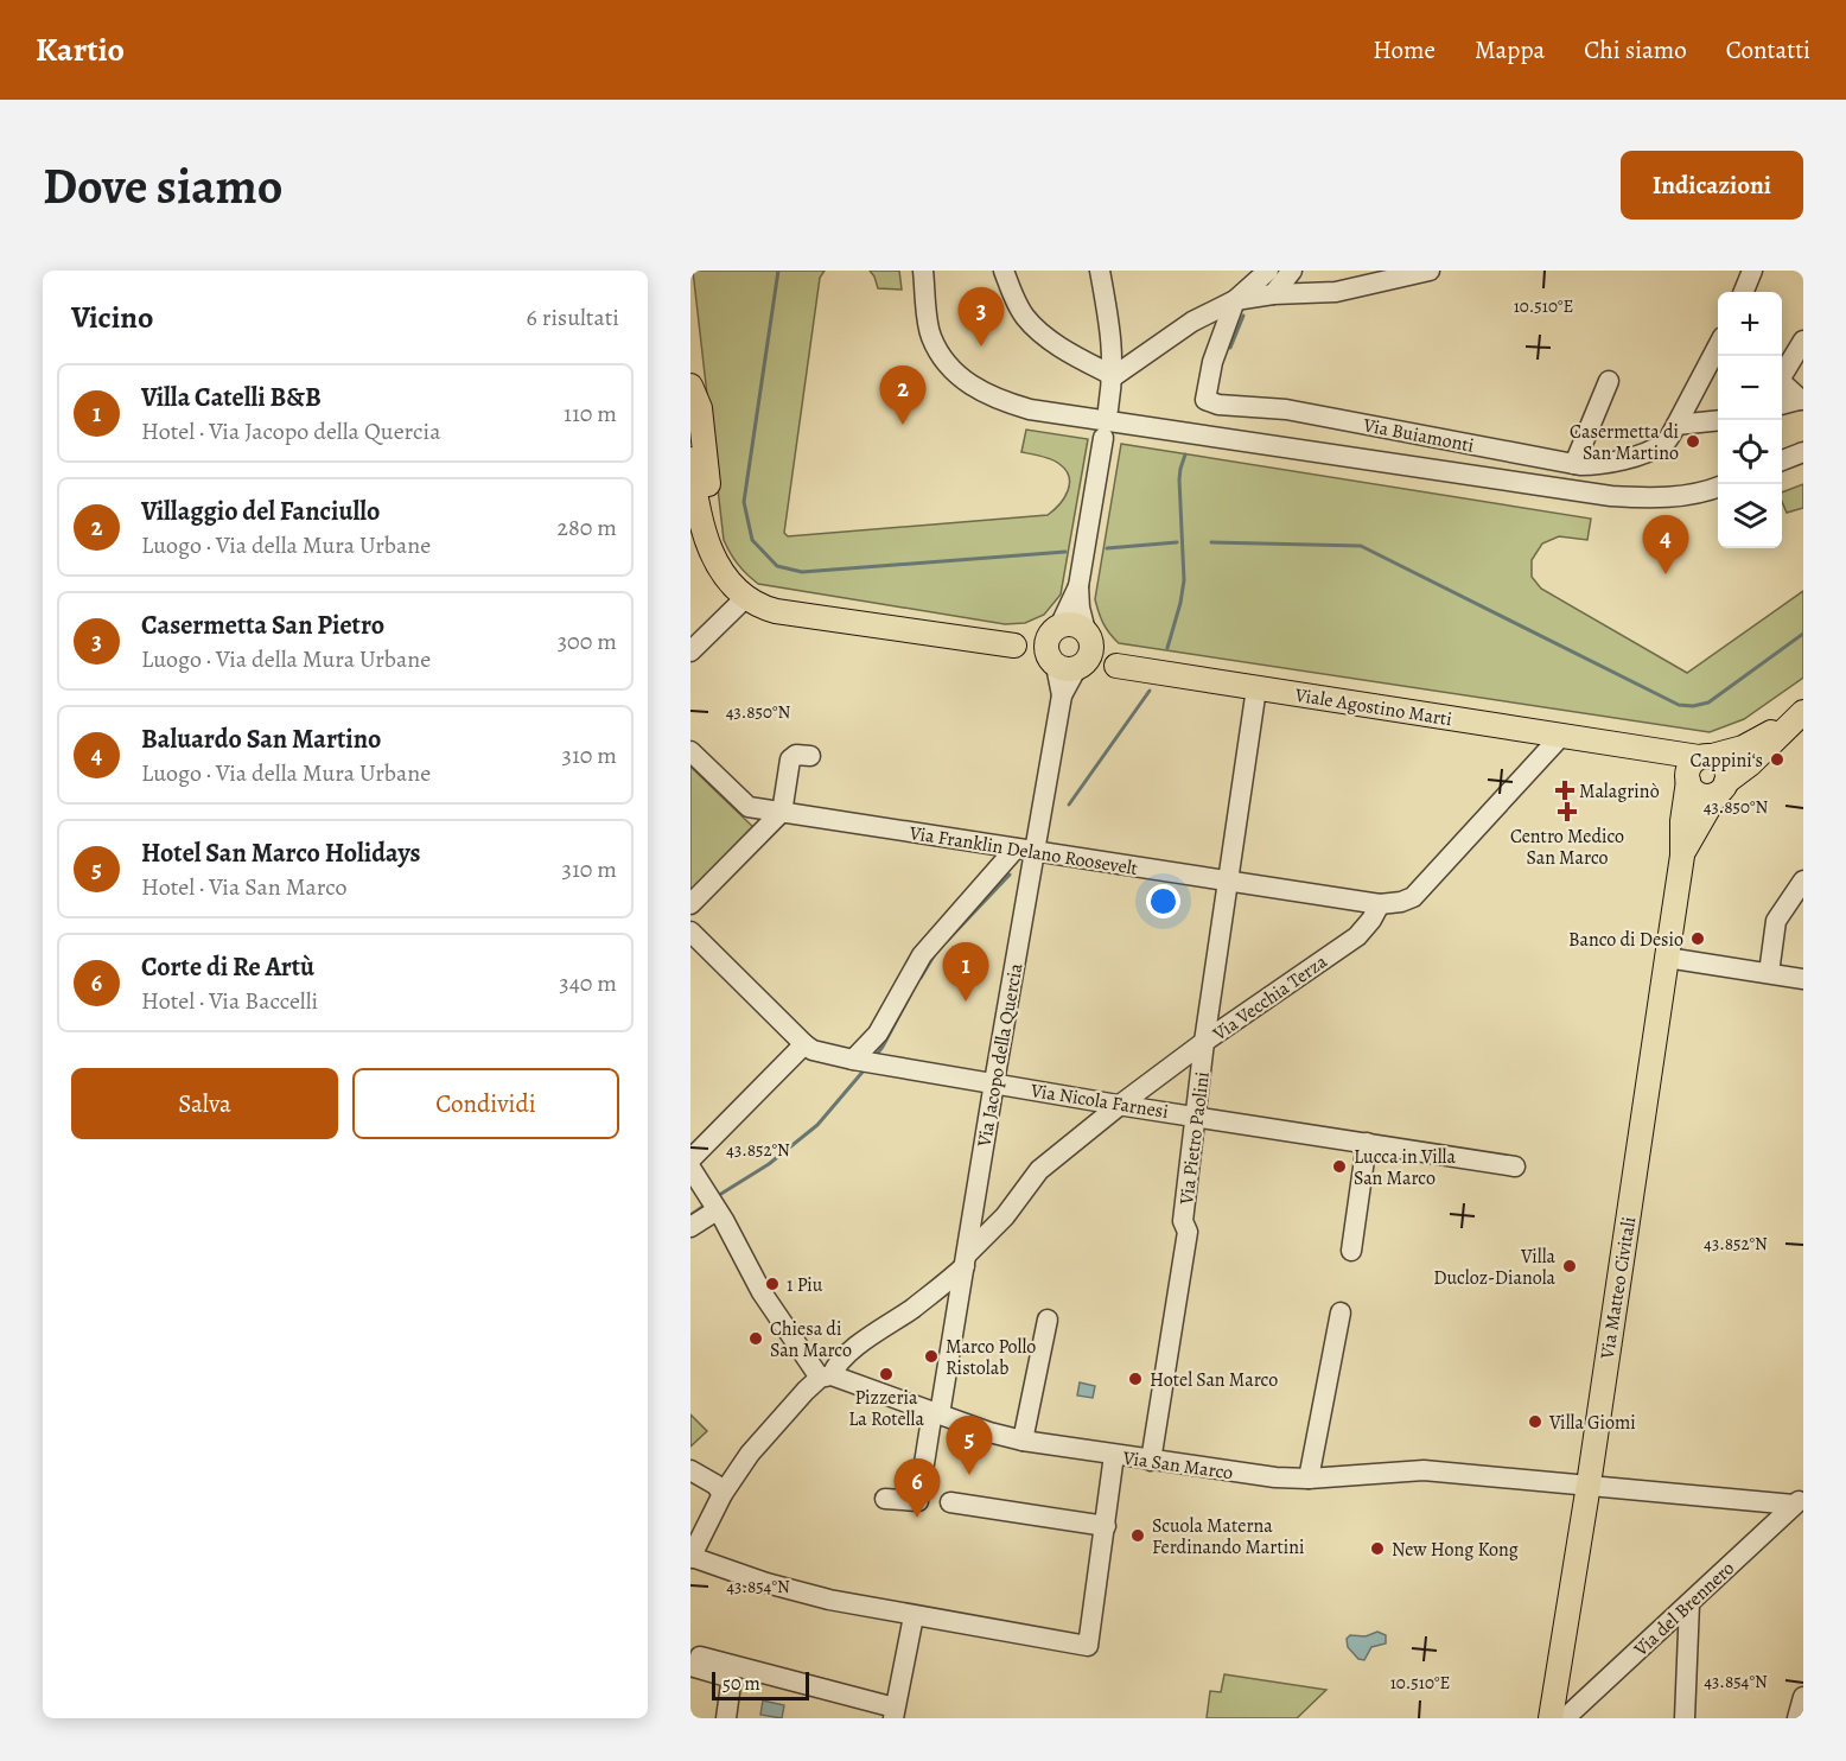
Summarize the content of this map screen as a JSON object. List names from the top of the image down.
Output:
{
  "streets": {
    "main road": ["Viale Agostino Marti", "Via Matteo Civitali"],
    "street": [
      "Via Buiamonti",
      "Via Franklin Delano Roosevelt",
      "Via Vecchia Terza",
      "Via Jacopo della Quercia",
      "Via Nicola Farnesi",
      "Via Pietro Paolini",
      "Via San Marco",
      "Via del Brennero"
    ]
  },
  "crossings": [
    ["Viale Agostino Marti", "Via Jacopo della Quercia"],
    ["Viale Agostino Marti", "Via Pietro Paolini"],
    ["Viale Agostino Marti", "Via Matteo Civitali"],
    ["Via Franklin Delano Roosevelt", "Via Vecchia Terza"],
    ["Via Franklin Delano Roosevelt", "Via Jacopo della Quercia"],
    ["Via Franklin Delano Roosevelt", "Via Pietro Paolini"],
    ["Via Vecchia Terza", "Via Jacopo della Quercia"],
    ["Via Vecchia Terza", "Via Nicola Farnesi"],
    ["Via Vecchia Terza", "Via Pietro Paolini"],
    ["Via Vecchia Terza", "Via San Marco"],
    ["Via Jacopo della Quercia", "Via Nicola Farnesi"],
    ["Via Jacopo della Quercia", "Via San Marco"],
    ["Via Nicola Farnesi", "Via Pietro Paolini"],
    ["Via Pietro Paolini", "Via San Marco"],
    ["Via Matteo Civitali", "Via San Marco"],
    ["Via San Marco", "Via del Brennero"]
  ],
  "places": {
    "other": [
      "Casermetta di San Martino",
      "Cappini‘s",
      "Banco di Desio",
      "Lucca in Villa San Marco",
      "Villa Ducloz-Dianola",
      "1 Piu",
      "Chiesa di San Marco",
      "Marco Pollo Ristolab",
      "Pizzeria La Rotella",
      "Hotel San Marco",
      "Villa Giomi",
      "Scuola Materna Ferdinando Martini",
      "New Hong Kong"
    ],
    "health": ["Malagrinò", "Centro Medico San Marco"]
  },
  "scale_bar": "50 m",
  "page": {
    "header": "Kartio",
    "nav": [
      "Home",
      "Mappa",
      "Chi siamo",
      "Contatti"
    ],
    "buttons": [
      "Indicazioni",
      ["Salva", "Condividi"]
    ],
    "title": "Dove siamo",
    "heading": ["Vicino", "6 risultati"],
    "pins": [
      "3",
      "2",
      "4",
      "1",
      "5",
      "6"
    ],
    "map_buttons": ["+", "−"],
    "list": [
      {
        "mark": "1",
        "name": "Villa Catelli B&B",
        "note": "Hotel · Via Jacopo della Quercia",
        "value": "110 m"
      },
      {
        "mark": "2",
        "name": "Villaggio del Fanciullo",
        "note": "Luogo · Via della Mura Urbane",
        "value": "280 m"
      },
      {
        "mark": "3",
        "name": "Casermetta San Pietro",
        "note": "Luogo · Via della Mura Urbane",
        "value": "300 m"
      },
      {
        "mark": "4",
        "name": "Baluardo San Martino",
        "note": "Luogo · Via della Mura Urbane",
        "value": "310 m"
      },
      {
        "mark": "5",
        "name": "Hotel San Marco Holidays",
        "note": "Hotel · Via San Marco",
        "value": "310 m"
      },
      {
        "mark": "6",
        "name": "Corte di Re Artù",
        "note": "Hotel · Via Baccelli",
        "value": "340 m"
      }
    ],
    "scale": "50 m"
  },
  "coordinates": [
    "10.510°E",
    "43.850°N",
    "43.852°N",
    "43.854°N"
  ]
}
